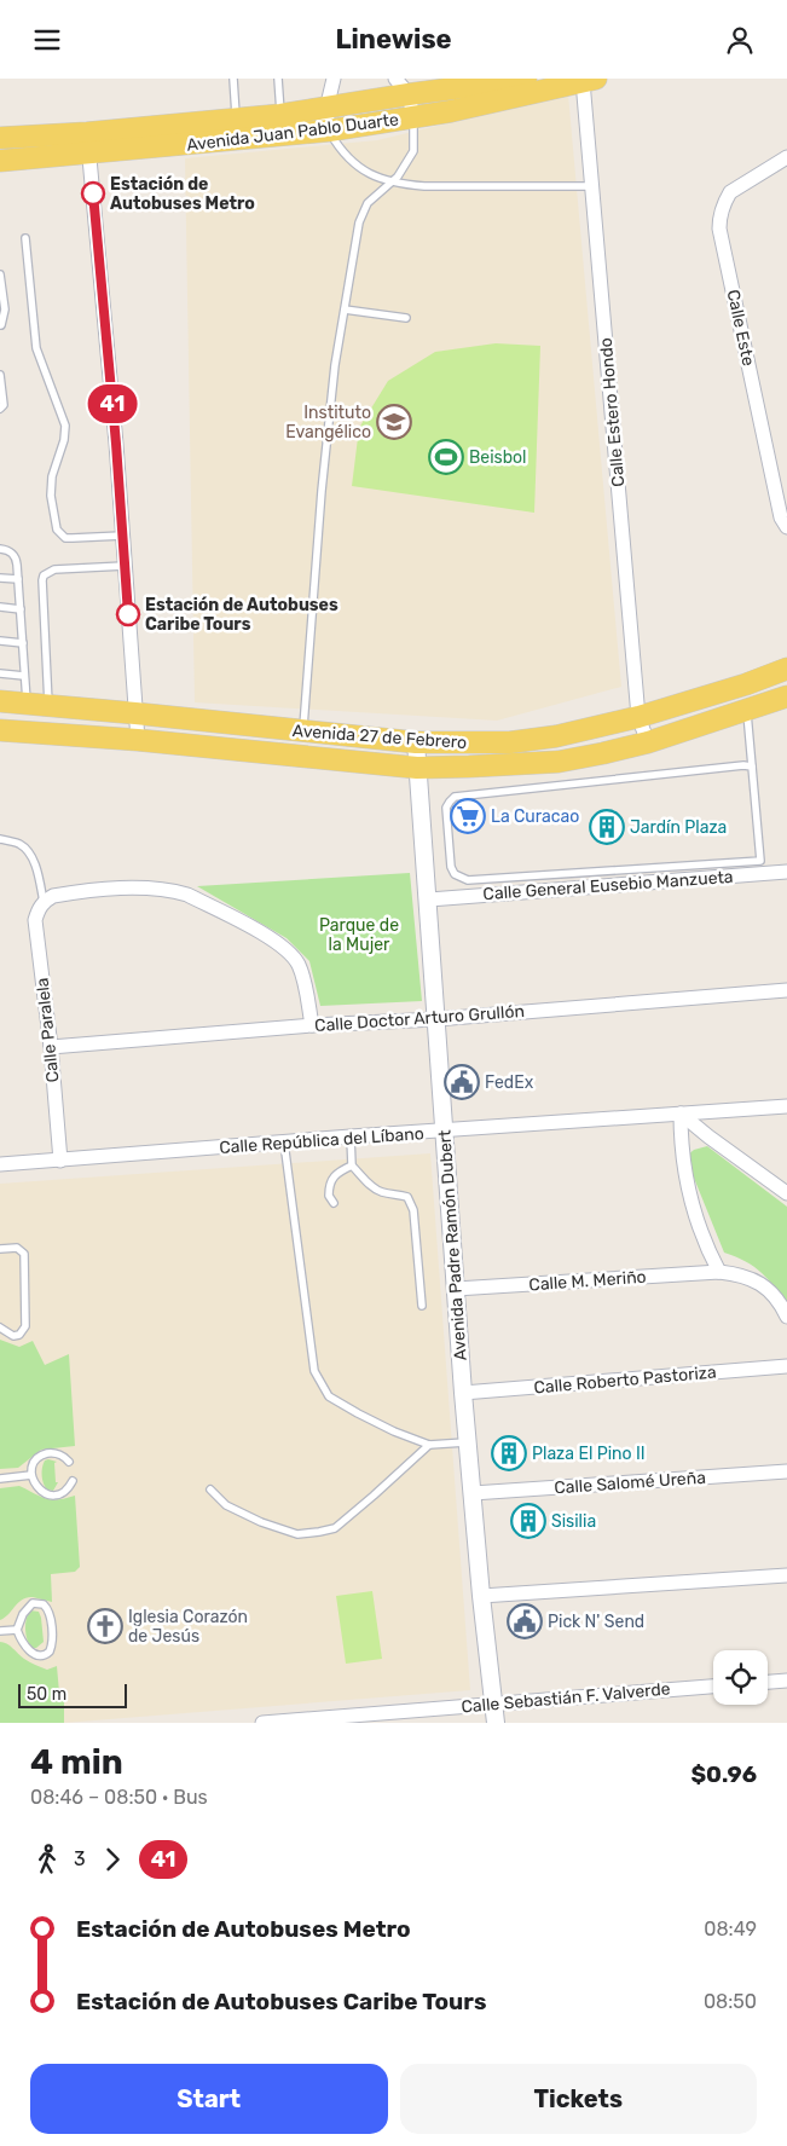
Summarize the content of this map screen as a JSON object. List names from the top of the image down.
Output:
{
  "streets": {
    "main road": ["Avenida Juan Pablo Duarte", "Avenida 27 de Febrero"],
    "street": [
      "Calle Este",
      "Calle Estero Hondo",
      "Calle General Eusebio Manzueta",
      "Calle Doctor Arturo Grullón",
      "Calle Paralela",
      "Calle República del Líbano",
      "Avenida Padre Ramón Dubert",
      "Calle M. Meriño",
      "Calle Roberto Pastoriza",
      "Calle Salomé Ureña",
      "Calle Sebastián F. Valverde"
    ]
  },
  "crossings": [
    ["Avenida Juan Pablo Duarte", "Calle Estero Hondo"],
    ["Calle Estero Hondo", "Avenida 27 de Febrero"],
    ["Avenida 27 de Febrero", "Avenida Padre Ramón Dubert"],
    ["Calle General Eusebio Manzueta", "Avenida Padre Ramón Dubert"],
    ["Calle Doctor Arturo Grullón", "Calle Paralela"],
    ["Calle Doctor Arturo Grullón", "Avenida Padre Ramón Dubert"],
    ["Calle Paralela", "Calle República del Líbano"],
    ["Calle República del Líbano", "Avenida Padre Ramón Dubert"],
    ["Avenida Padre Ramón Dubert", "Calle M. Meriño"],
    ["Avenida Padre Ramón Dubert", "Calle Roberto Pastoriza"],
    ["Avenida Padre Ramón Dubert", "Calle Salomé Ureña"],
    ["Avenida Padre Ramón Dubert", "Calle Sebastián F. Valverde"]
  ],
  "parks": ["Parque de la Mujer"],
  "places": {
    "other": ["Estación de Autobuses Metro", "Estación de Autobuses Caribe Tours"],
    "school or university": ["Instituto Evangélico"],
    "sports": ["Beisbol"],
    "supermarket": ["La Curacao"],
    "building": ["Jardín Plaza", "Plaza El Pino II", "Sisilia"],
    "public building": ["FedEx", "Pick N' Send"],
    "church": ["Iglesia Corazón de Jesús"]
  },
  "lines": ["bus line 41"],
  "scale_bar": "50 m",
  "page": {
    "header": "Linewise",
    "on_map": "41",
    "scale": "50 m",
    "heading": ["4 min", "08:46 – 08:50 · Bus", "$0.96"],
    "legs": ["3", "41"],
    "list": [
      {
        "name": "Estación de Autobuses Metro",
        "value": "08:49"
      },
      {
        "name": "Estación de Autobuses Caribe Tours",
        "value": "08:50"
      }
    ],
    "buttons": ["Start", "Tickets"]
  }
}
